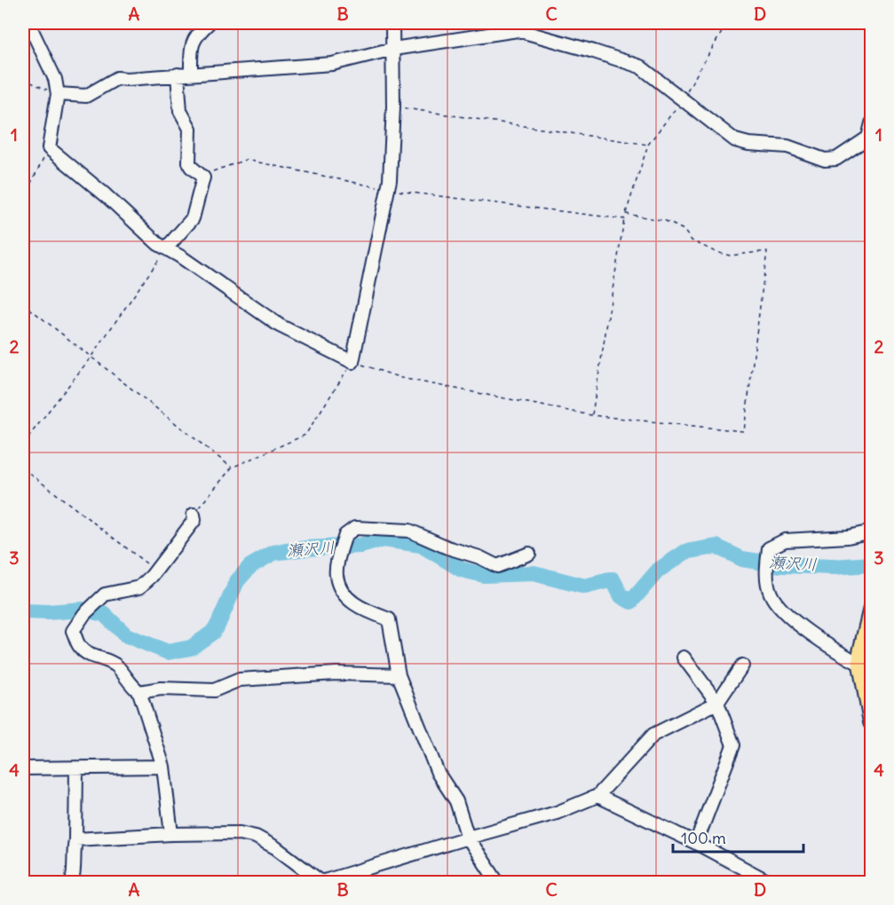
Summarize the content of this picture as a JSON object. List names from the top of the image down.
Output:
{
  "water": ["瀬沢川"],
  "scale_bar": "100 m",
  "grid": {
    "columns": [
      "A",
      "B",
      "C",
      "D"
    ],
    "rows": [
      "1",
      "2",
      "3",
      "4"
    ]
  }
}
